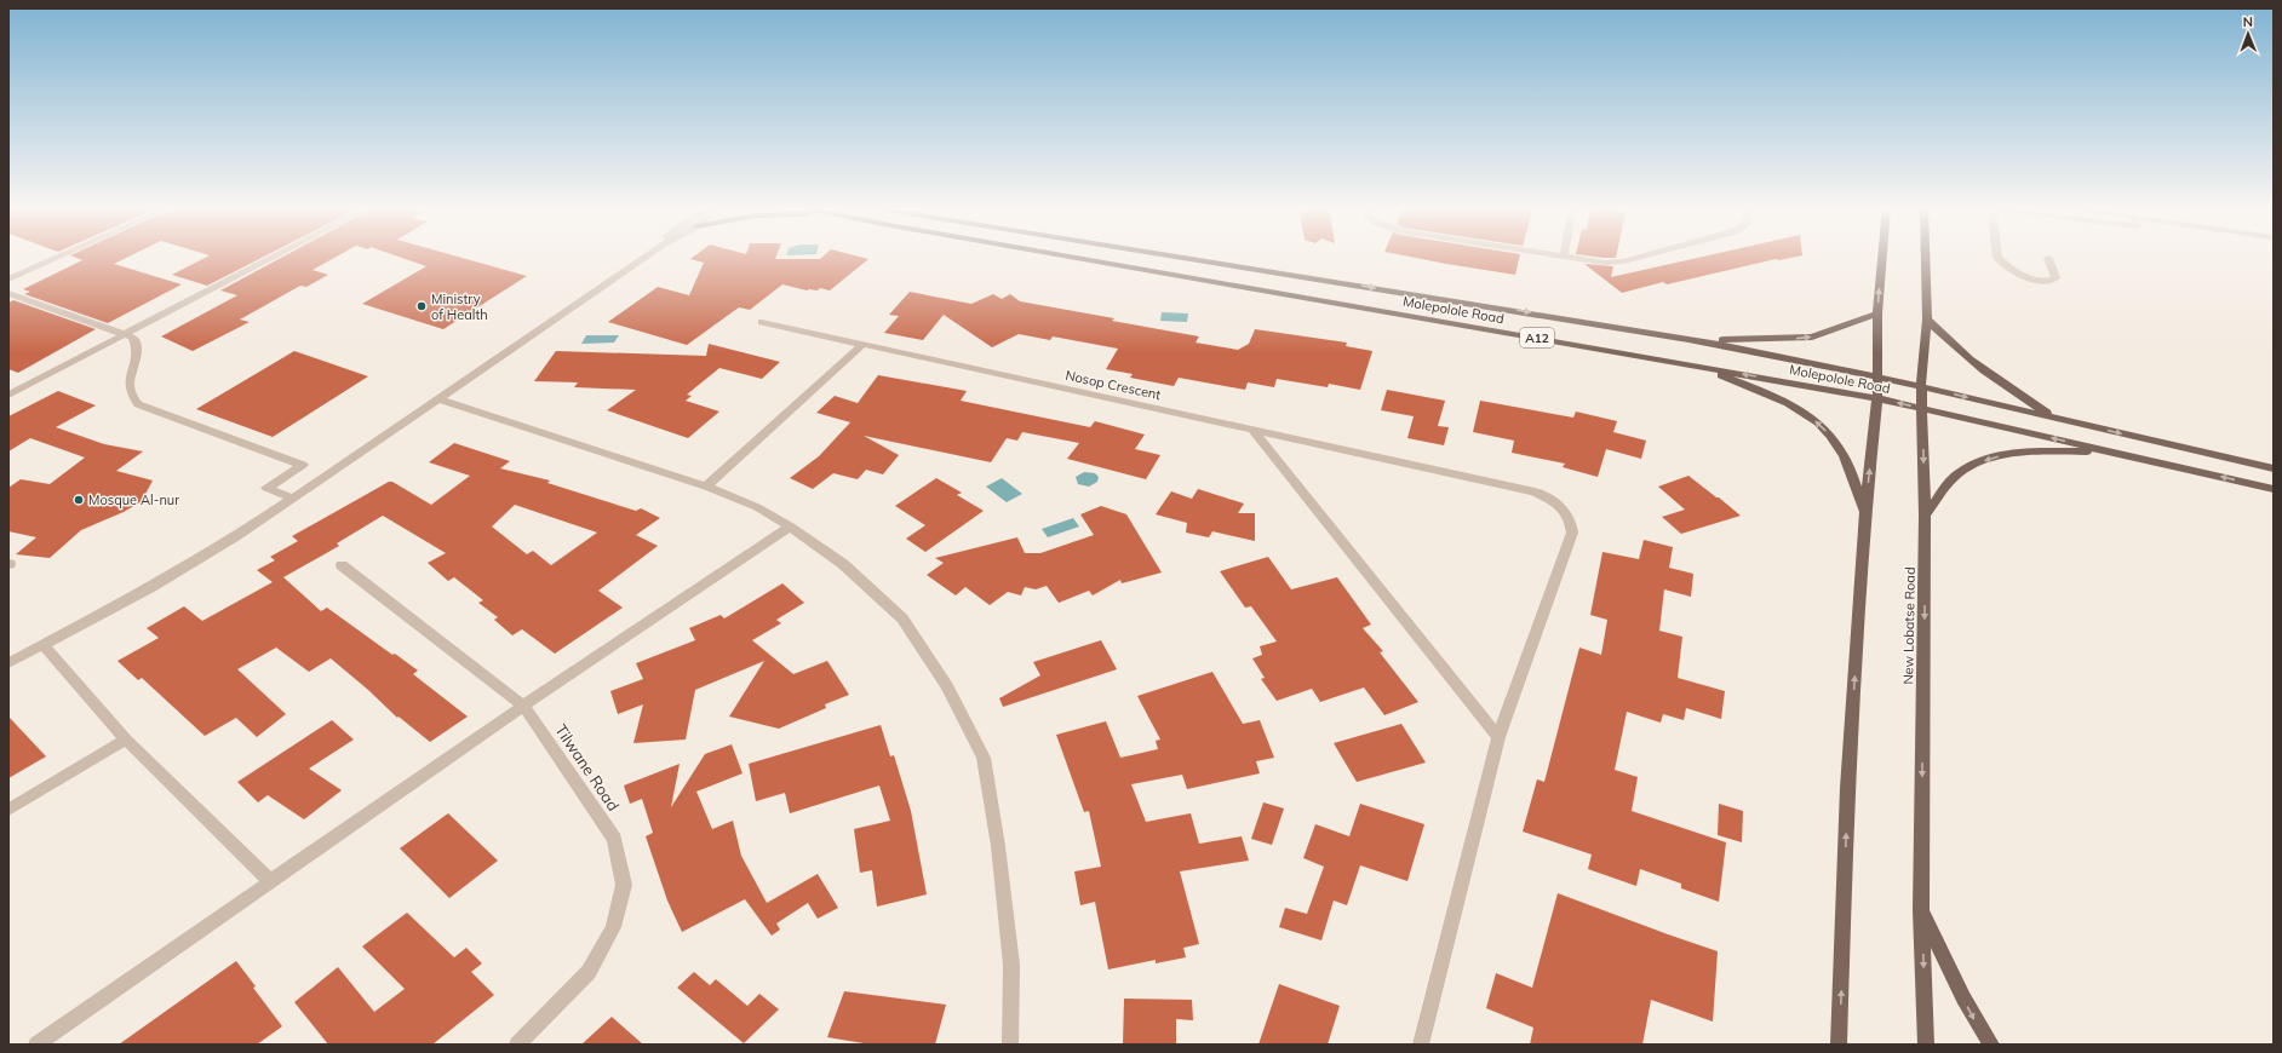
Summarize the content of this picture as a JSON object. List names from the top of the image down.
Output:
{
  "streets": {
    "main road": ["Molepolole Road", "A12", "New Lobatse Road"],
    "street": ["Nosop Crescent", "Tilwane Road"]
  },
  "crossings": [
    ["Molepolole Road", "New Lobatse Road"]
  ],
  "places": ["Ministry of Health", "Mosque Al-nur"],
  "north": "top"
}
